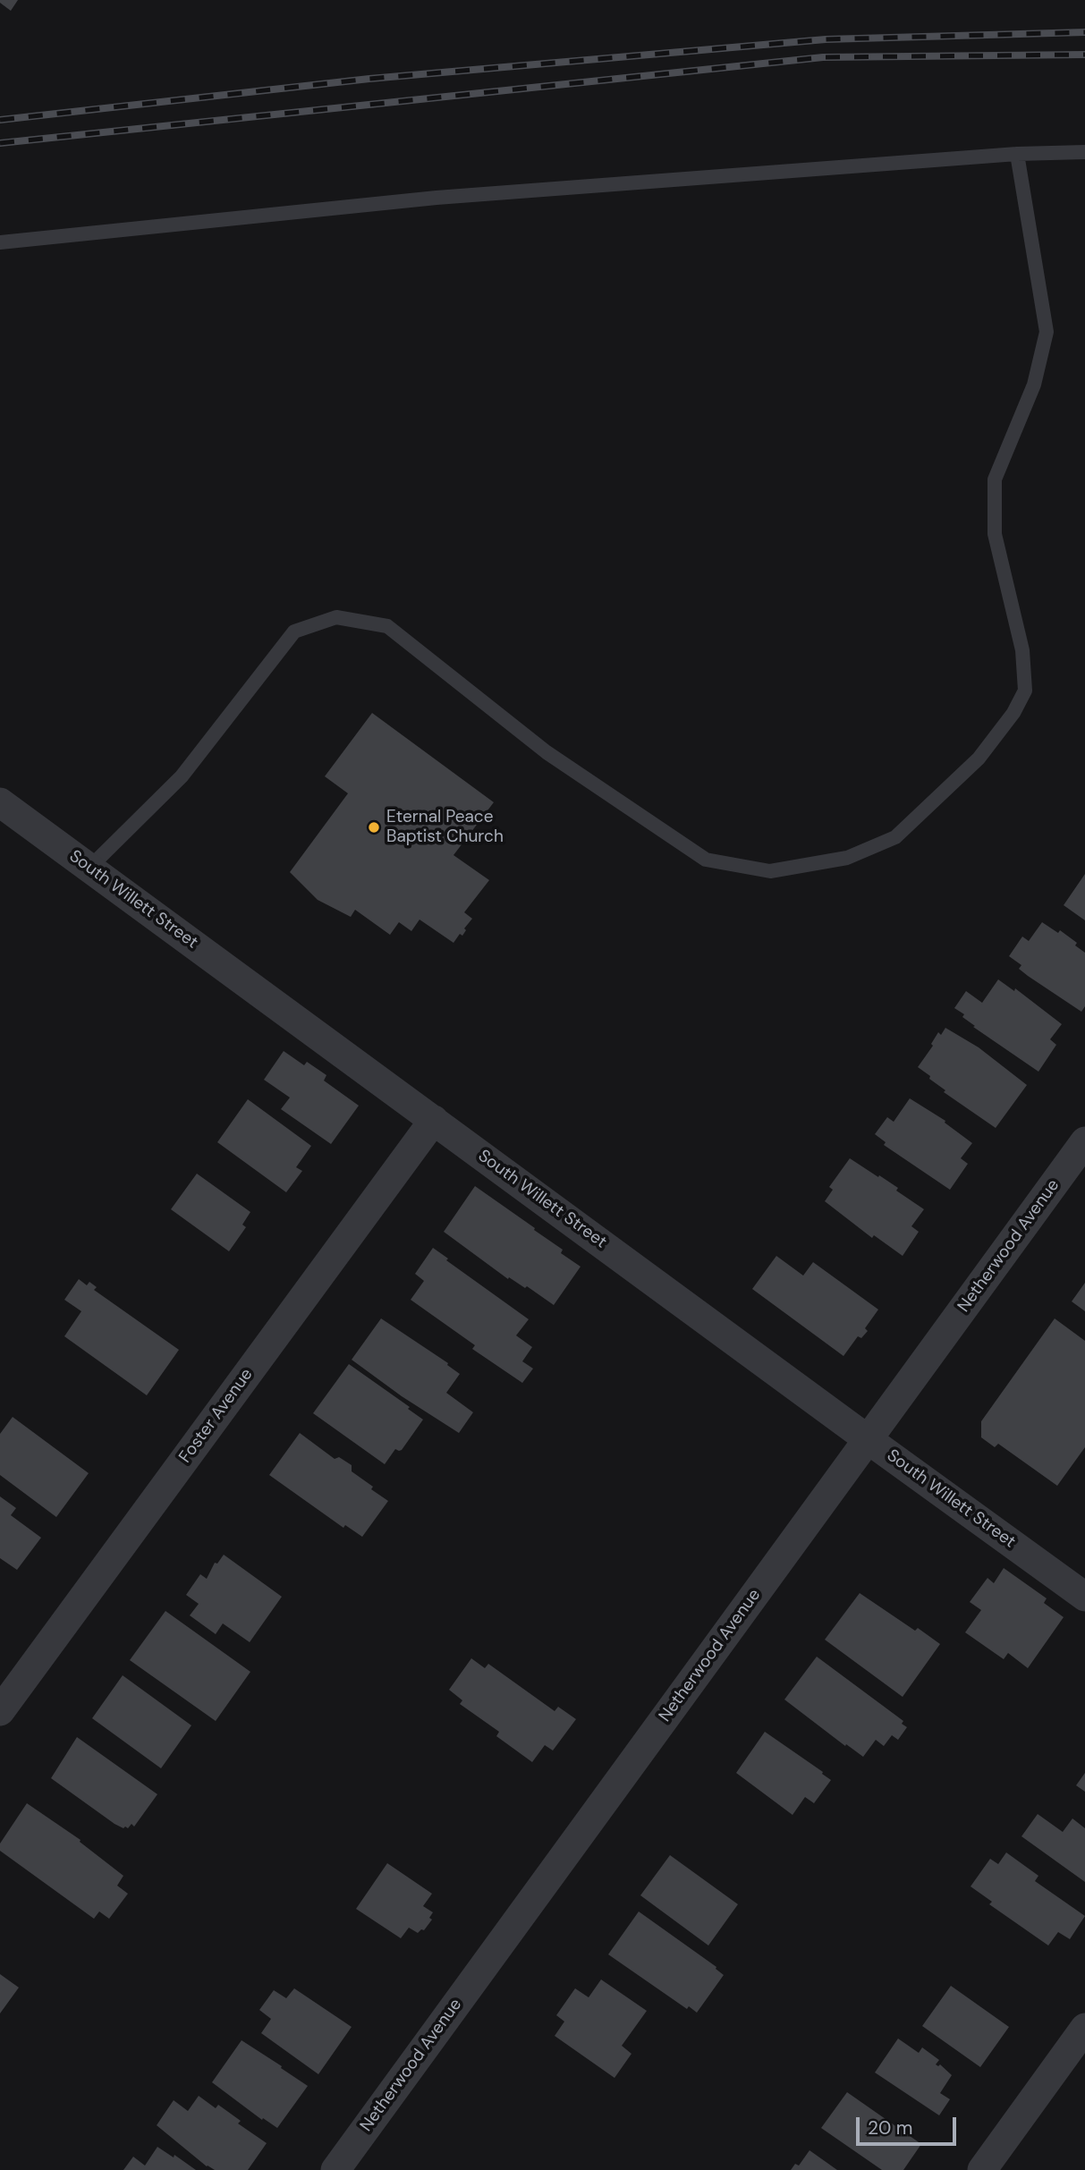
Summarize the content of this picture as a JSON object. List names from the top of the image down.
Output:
{
  "streets": {
    "street": ["South Willett Street", "Netherwood Avenue", "Foster Avenue"]
  },
  "crossings": [
    ["South Willett Street", "Netherwood Avenue"],
    ["South Willett Street", "Foster Avenue"]
  ],
  "places": ["Eternal Peace Baptist Church"],
  "scale_bar": "20 m"
}
